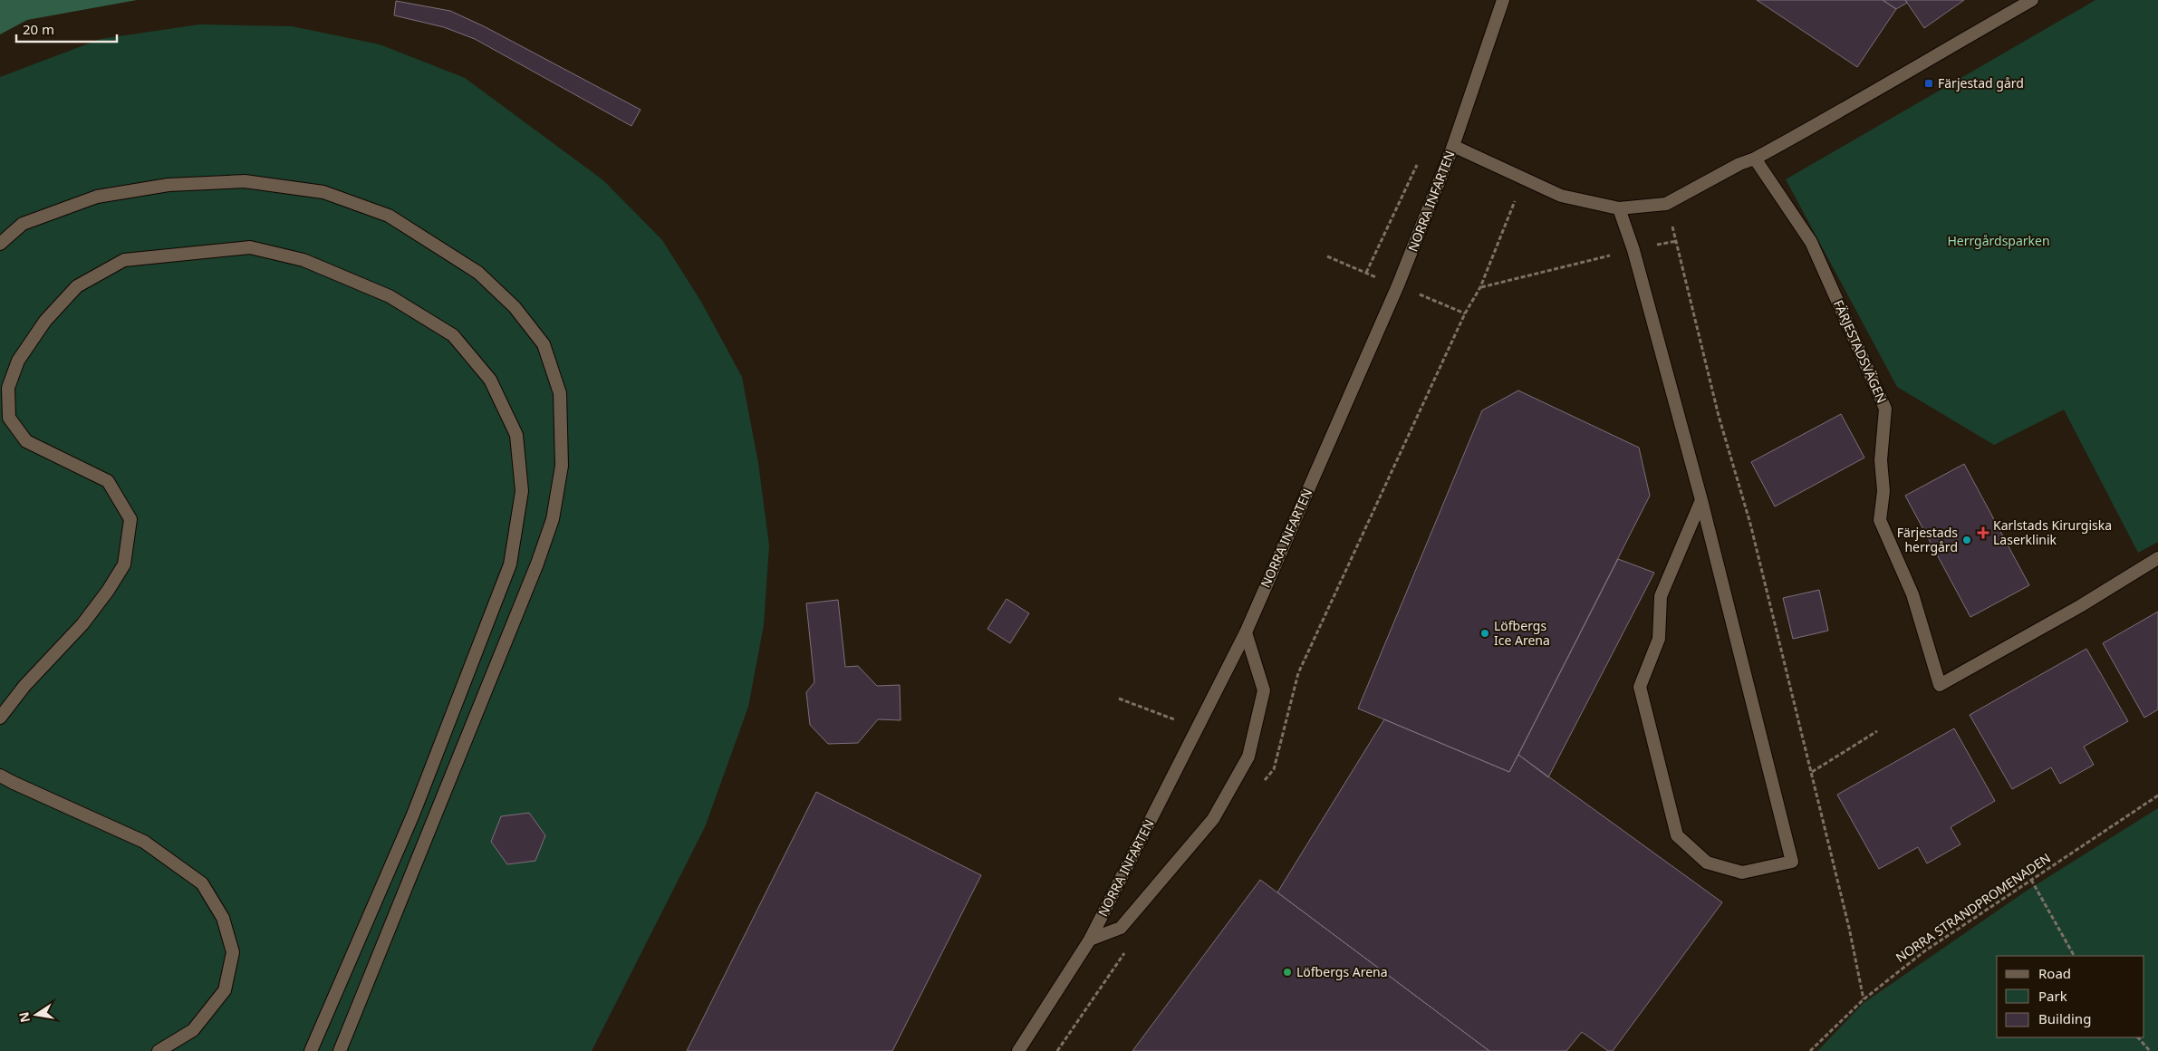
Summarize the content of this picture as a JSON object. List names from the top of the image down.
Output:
{
  "streets": {
    "street": ["NORRA INFARTEN", "FÄRJESTADSVÄGEN"],
    "path": ["NORRA STRANDPROMENADEN"]
  },
  "parks": ["Herrgårdsparken"],
  "places": {
    "transit": ["Färjestad gård"],
    "health": ["Karlstads Kirurgiska Laserklinik"],
    "other": ["Färjestads herrgård", "Löfbergs Ice Arena", "Löfbergs Arena"]
  },
  "legend": ["Road", "Park", "Building"],
  "scale_bar": "20 m",
  "north": "left"
}
